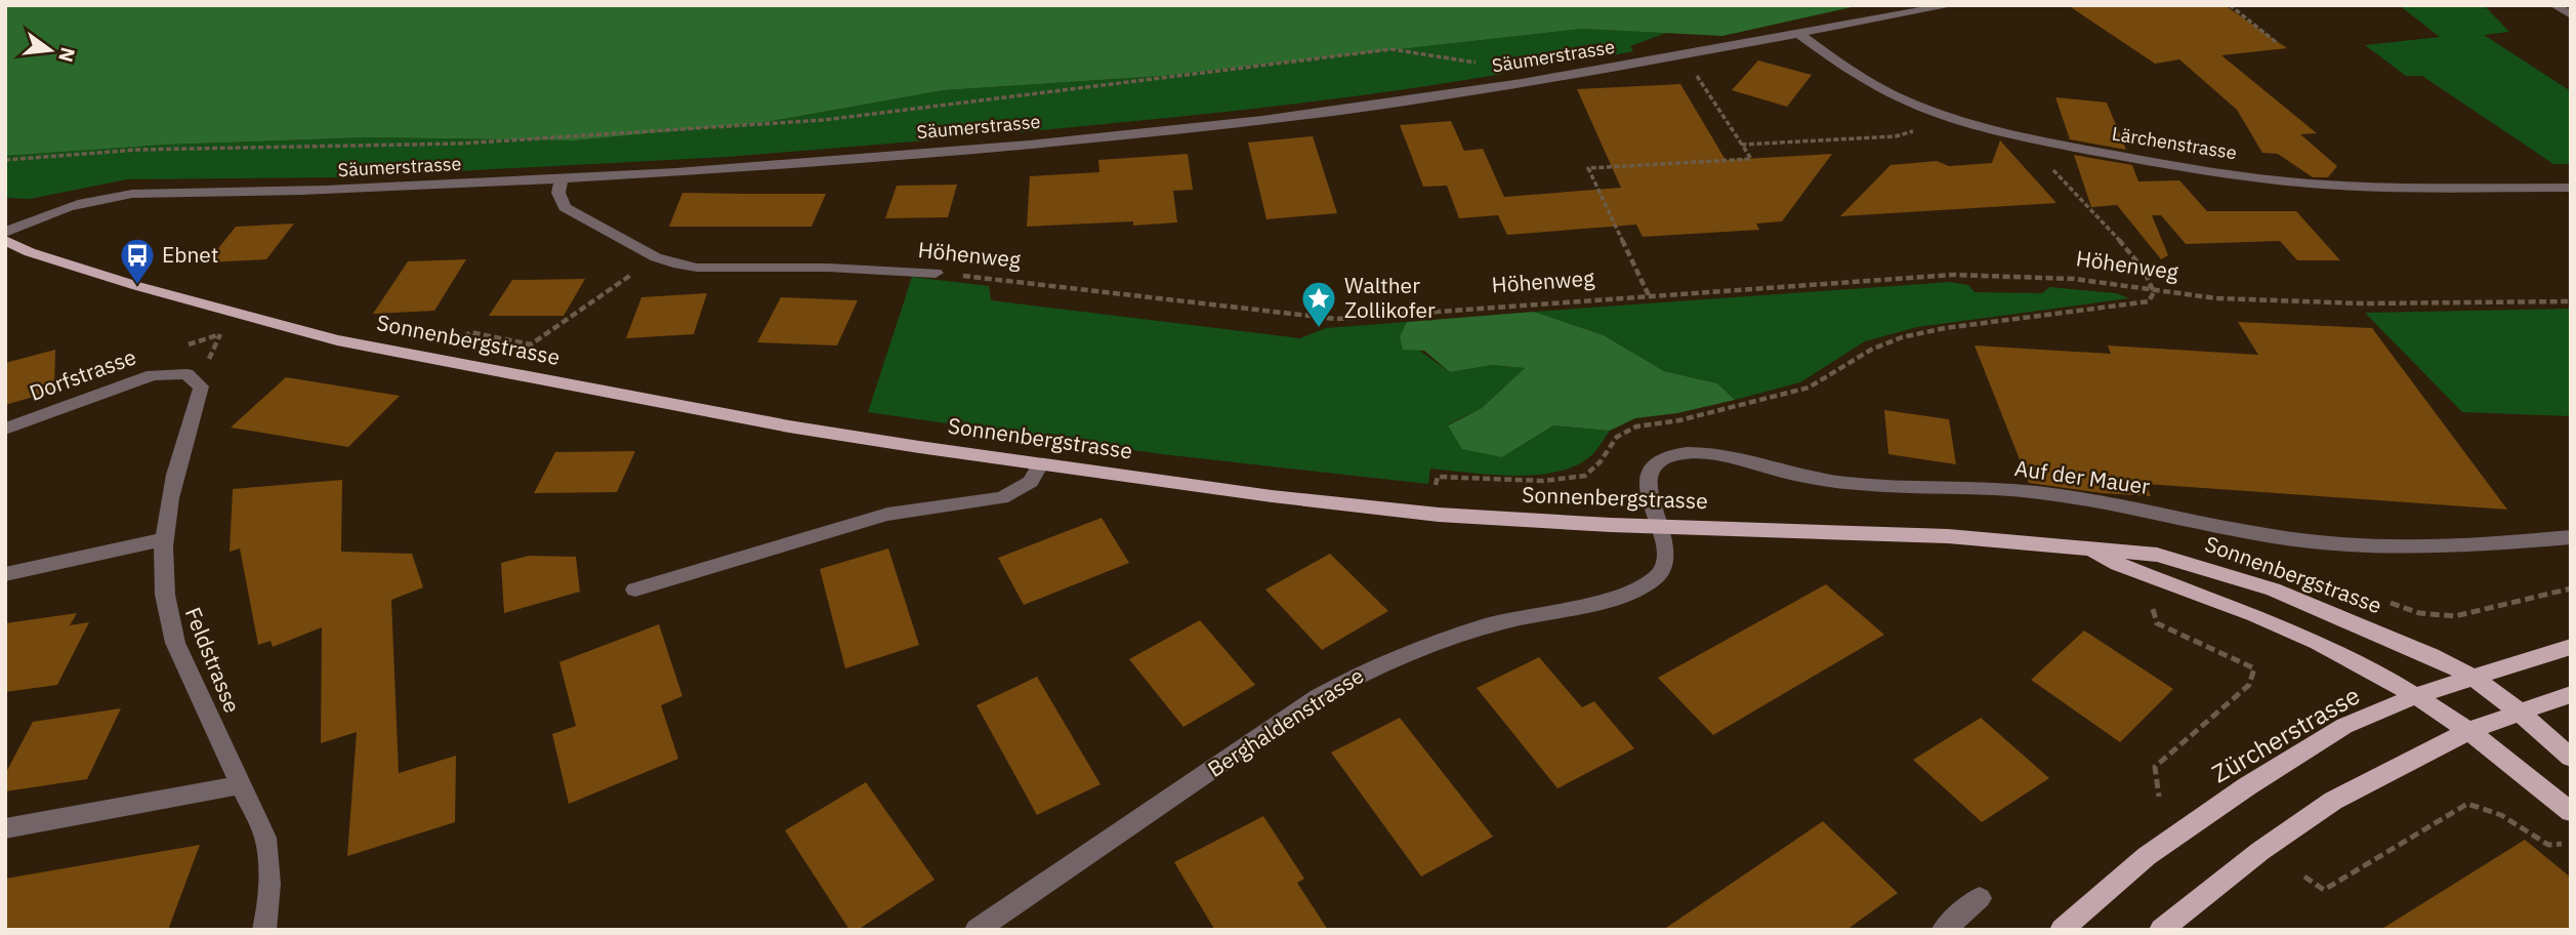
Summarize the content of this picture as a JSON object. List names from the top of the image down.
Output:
{
  "streets": {
    "main road": ["Sonnenbergstrasse", "Zürcherstrasse"],
    "street": [
      "Säumerstrasse",
      "Lärchenstrasse",
      "Höhenweg",
      "Dorfstrasse",
      "Auf der Mauer",
      "Feldstrasse",
      "Berghaldenstrasse"
    ]
  },
  "crossings": [
    ["Säumerstrasse", "Lärchenstrasse"],
    ["Säumerstrasse", "Höhenweg"],
    ["Sonnenbergstrasse", "Auf der Mauer"],
    ["Sonnenbergstrasse", "Berghaldenstrasse"],
    ["Sonnenbergstrasse", "Zürcherstrasse"],
    ["Dorfstrasse", "Feldstrasse"],
    ["Auf der Mauer", "Berghaldenstrasse"]
  ],
  "places": {
    "bus stop": ["Ebnet"],
    "place": ["Walther Zollikofer"]
  },
  "north": "right"
}
